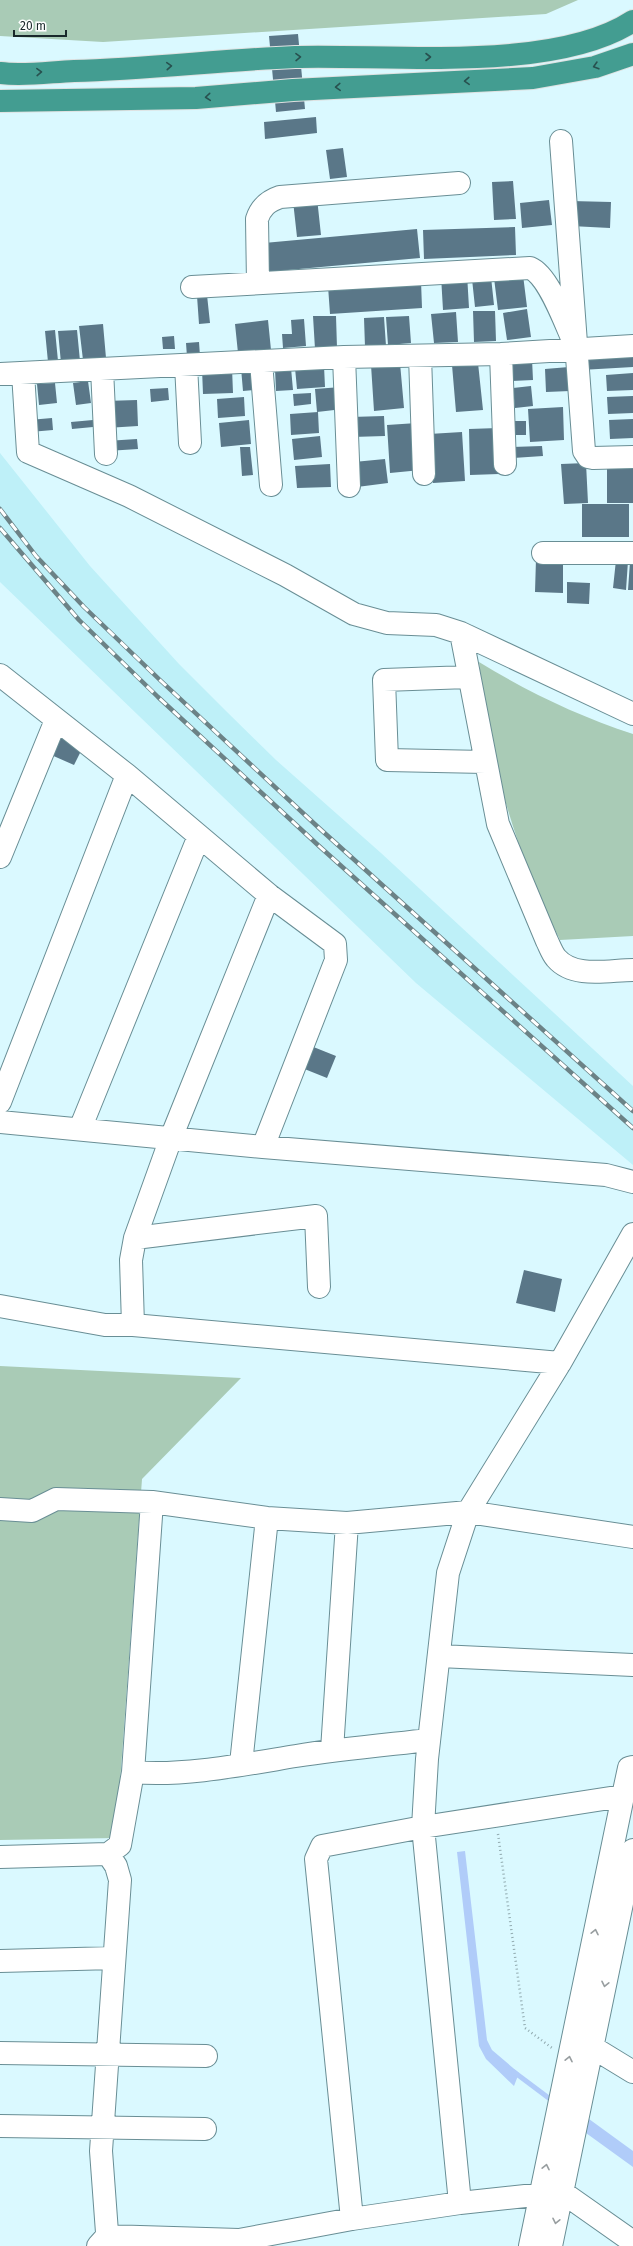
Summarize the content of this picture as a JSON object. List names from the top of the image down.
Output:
{
  "scale_bar": "20 m"
}
